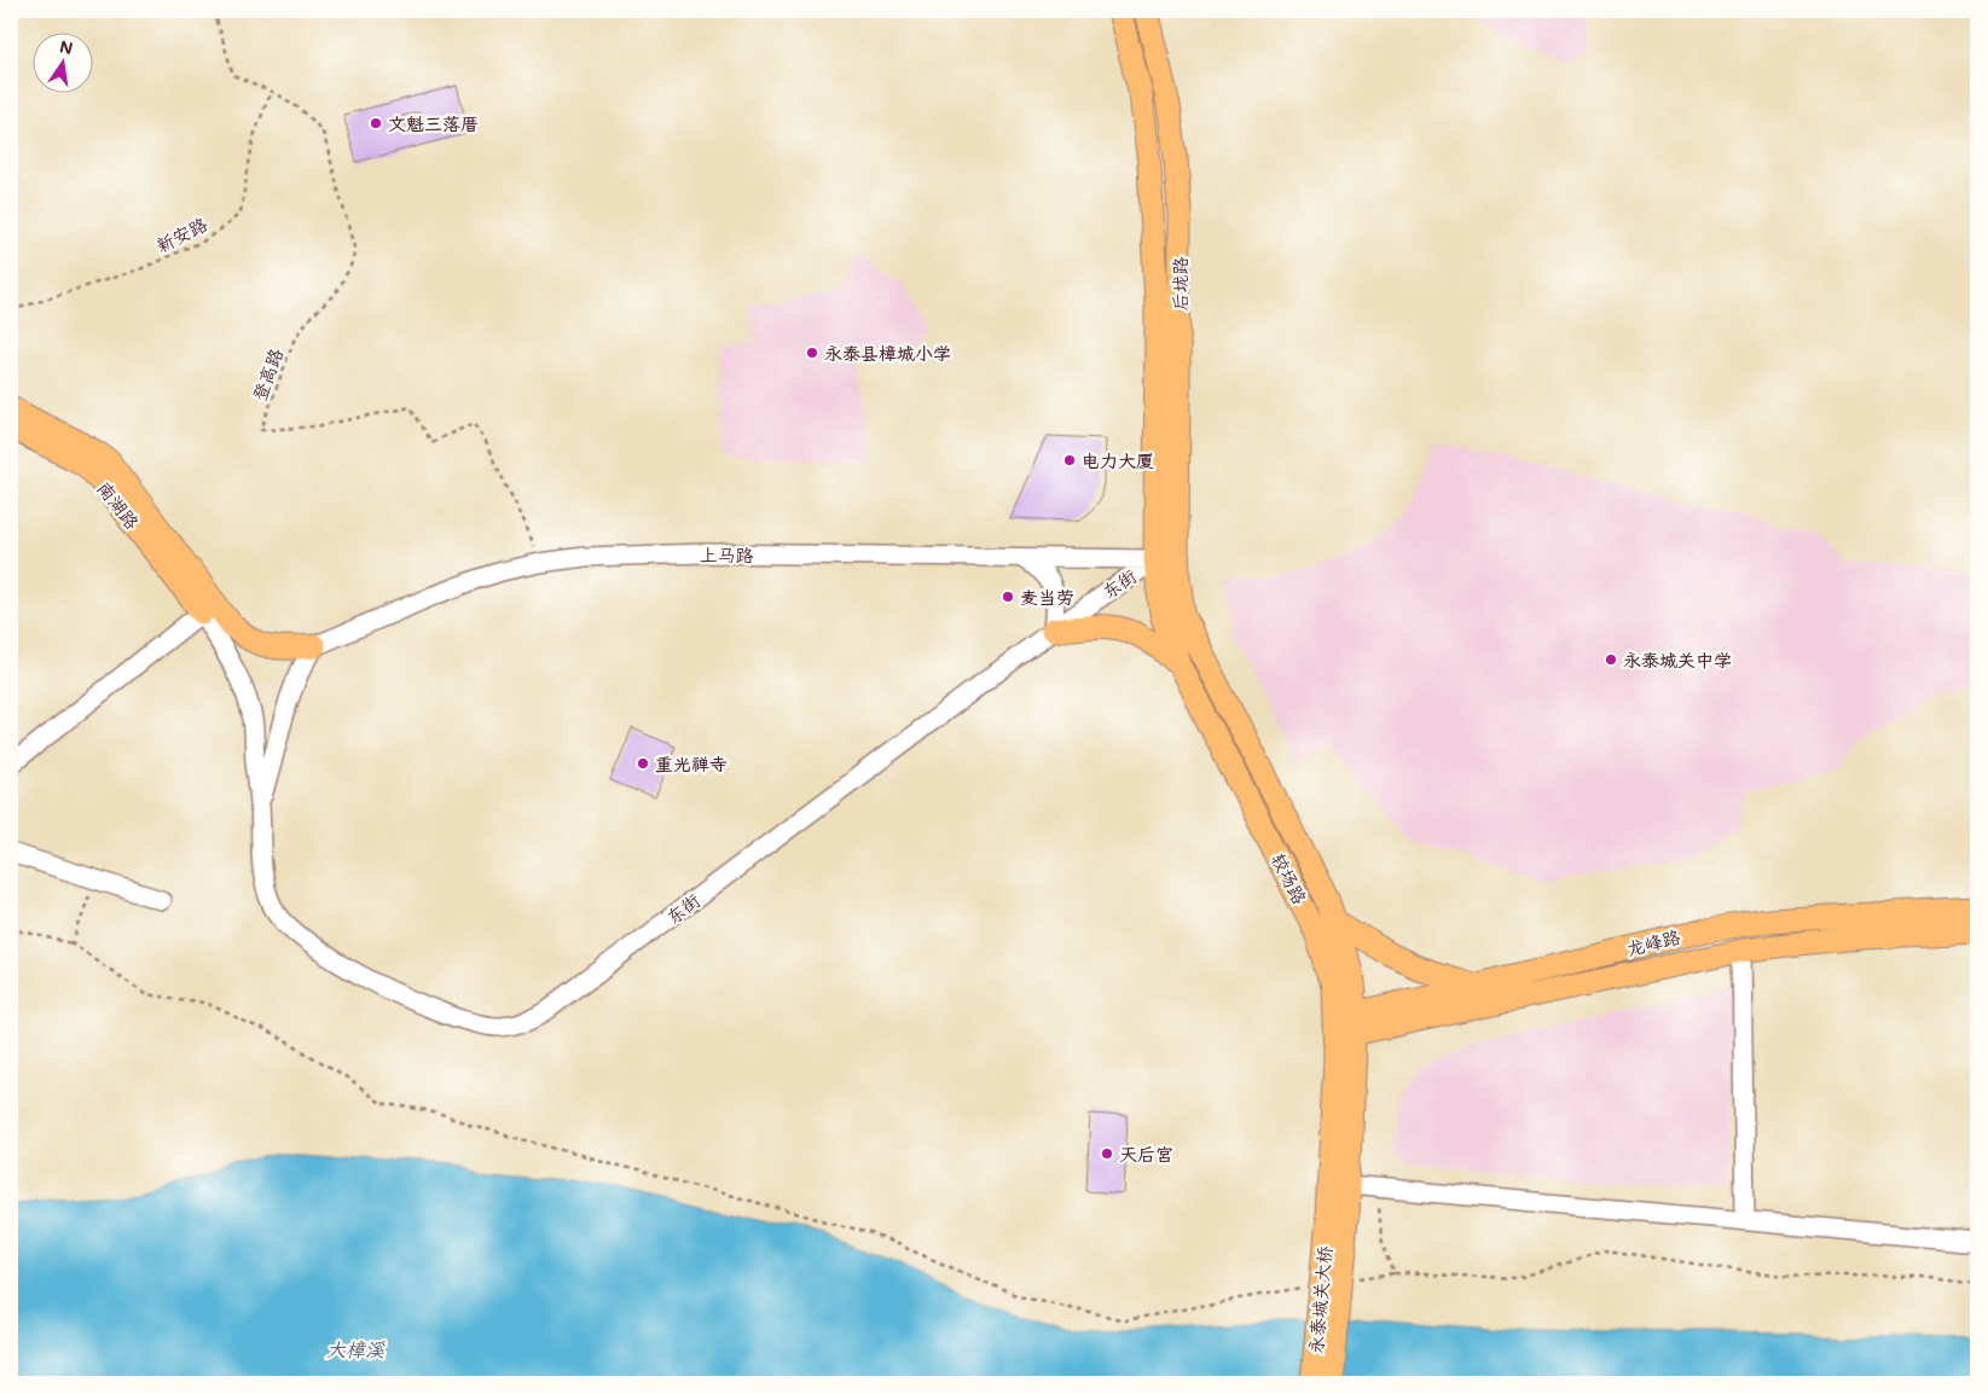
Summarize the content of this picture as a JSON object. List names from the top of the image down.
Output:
{
  "streets": {
    "main road": [
      "后垅路",
      "南湖路",
      "较场路",
      "龙峰路",
      "永泰城关大桥"
    ],
    "street": ["上马路", "东街"],
    "path": ["新安路", "登高路"]
  },
  "crossings": [
    ["新安路", "登高路"],
    ["后垅路", "上马路"],
    ["后垅路", "东街"],
    ["后垅路", "较场路"],
    ["登高路", "上马路"],
    ["南湖路", "东街"],
    ["上马路", "东街"],
    ["上马路", "较场路"],
    ["东街", "较场路"],
    ["较场路", "龙峰路"],
    ["较场路", "永泰城关大桥"]
  ],
  "water": ["大樟溪"],
  "places": [
    "文魁三落厝",
    "永泰县樟城小学",
    "电力大厦",
    "麦当劳",
    "永泰城关中学",
    "重光禅寺",
    "天后宫"
  ],
  "north": "top"
}
